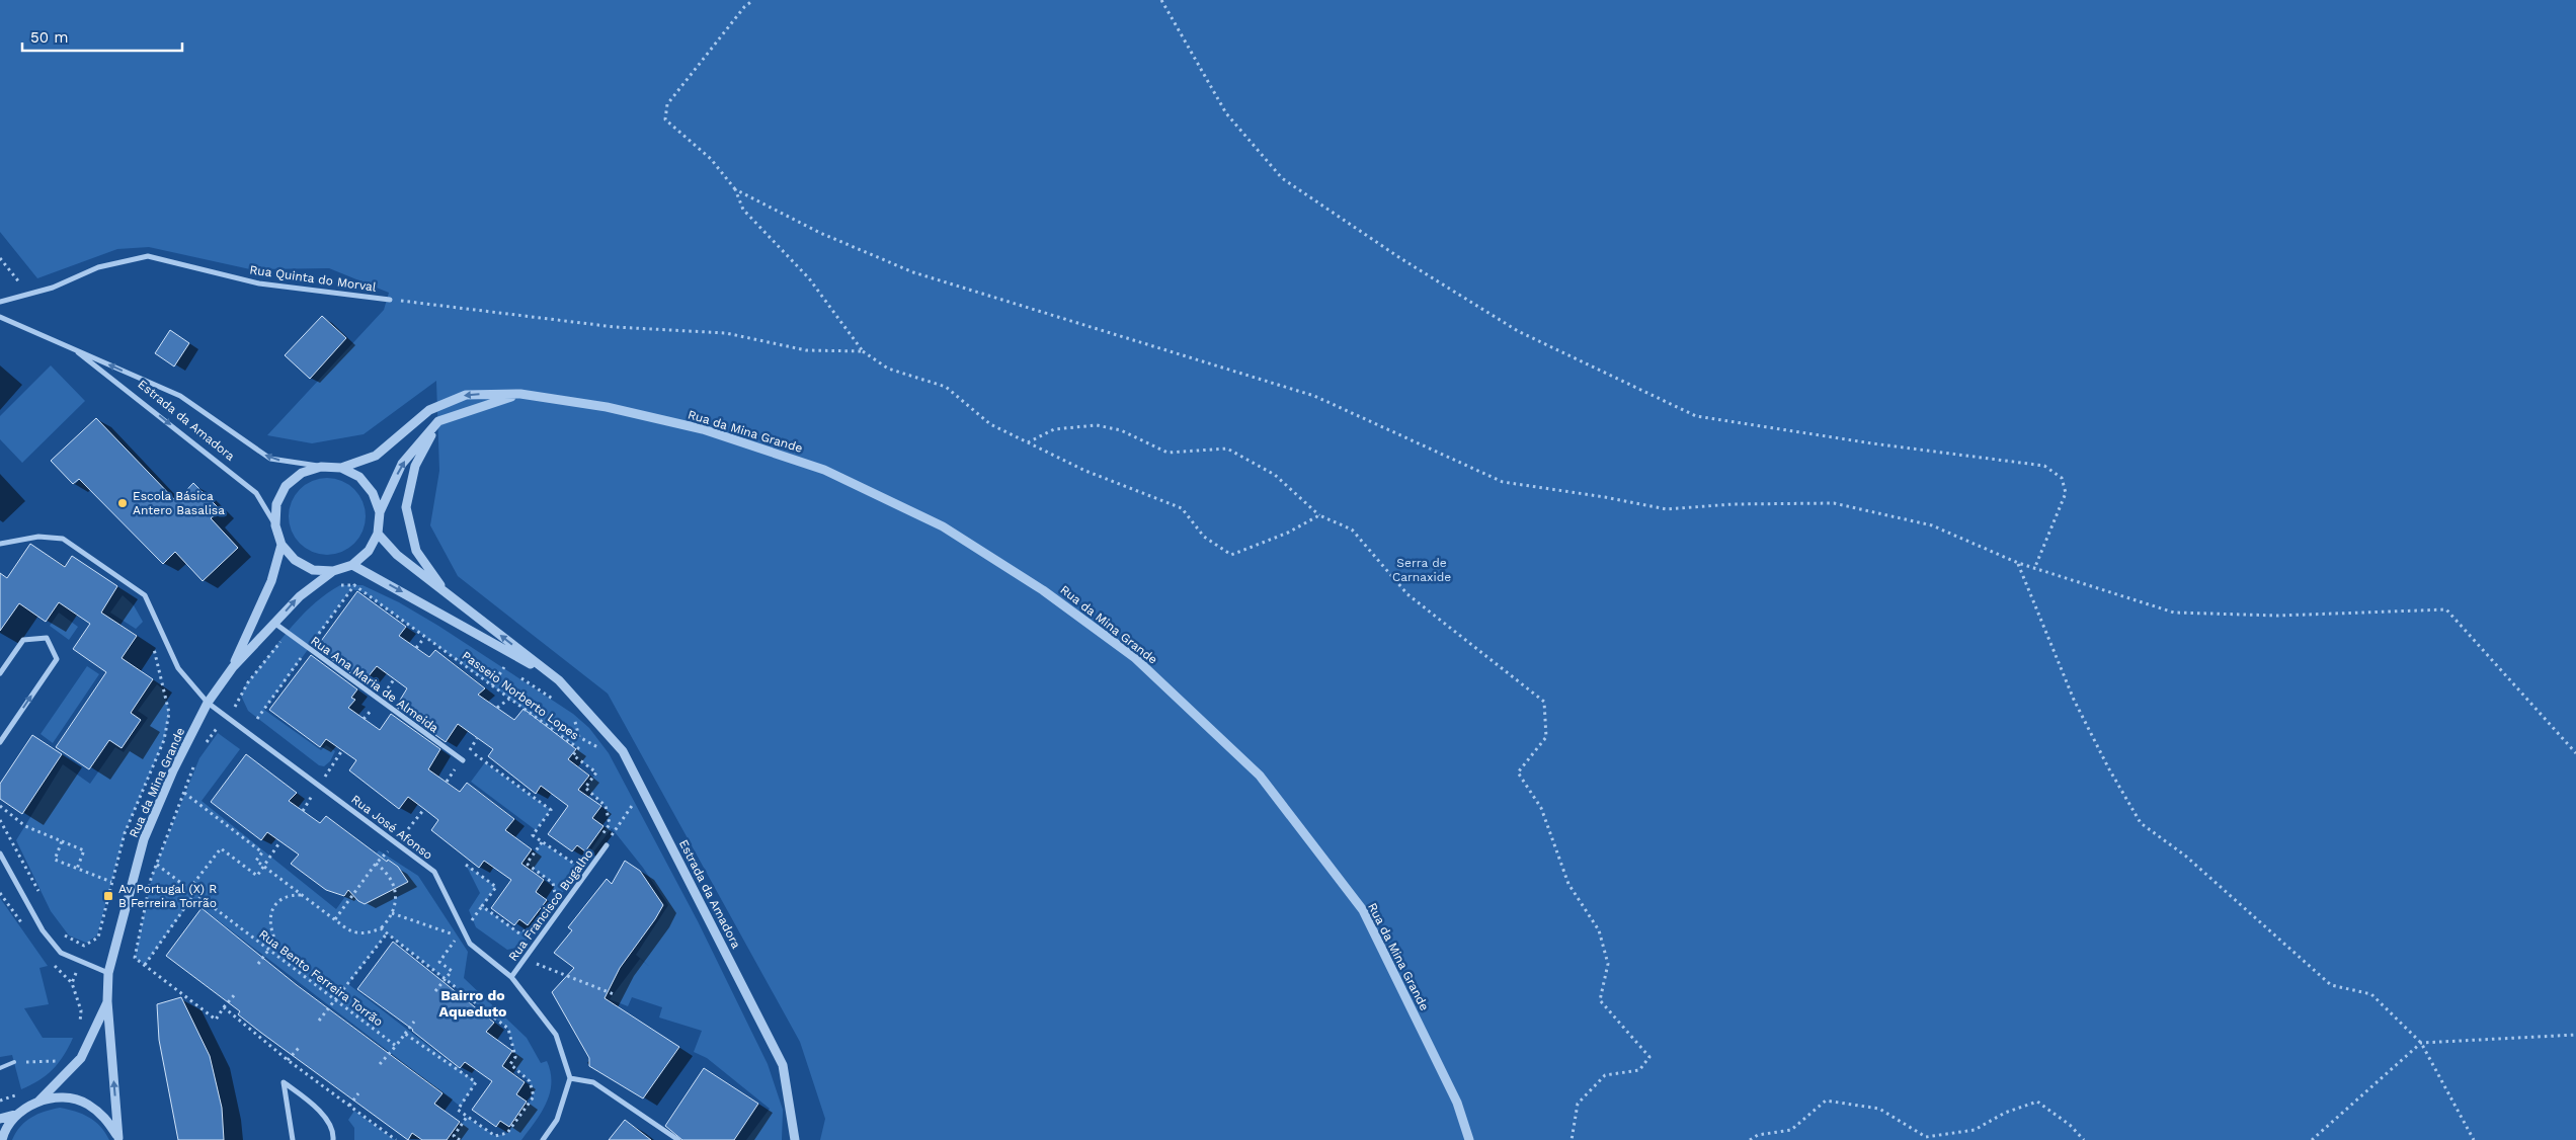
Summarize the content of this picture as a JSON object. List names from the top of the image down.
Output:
{
  "streets": {
    "street": [
      "Rua Quinta do Morval",
      "Estrada da Amadora",
      "Rua da Mina Grande",
      "Rua Ana Maria de Almeida",
      "Rua José Afonso",
      "Rua Francisco Bugalho"
    ],
    "path": ["Passeio Norberto Lopes", "Rua Bento Ferreira Torrão"]
  },
  "crossings": [
    ["Estrada da Amadora", "Rua da Mina Grande"],
    ["Rua da Mina Grande", "Rua José Afonso"],
    ["Rua José Afonso", "Rua Francisco Bugalho"]
  ],
  "districts": ["Bairro do Aqueduto"],
  "parks": ["Serra de Carnaxide"],
  "places": {
    "other": ["Escola Básica Antero Basalisa"],
    "transit": ["Av Portugal (X) R B Ferreira Torrão"]
  },
  "scale_bar": "50 m"
}
